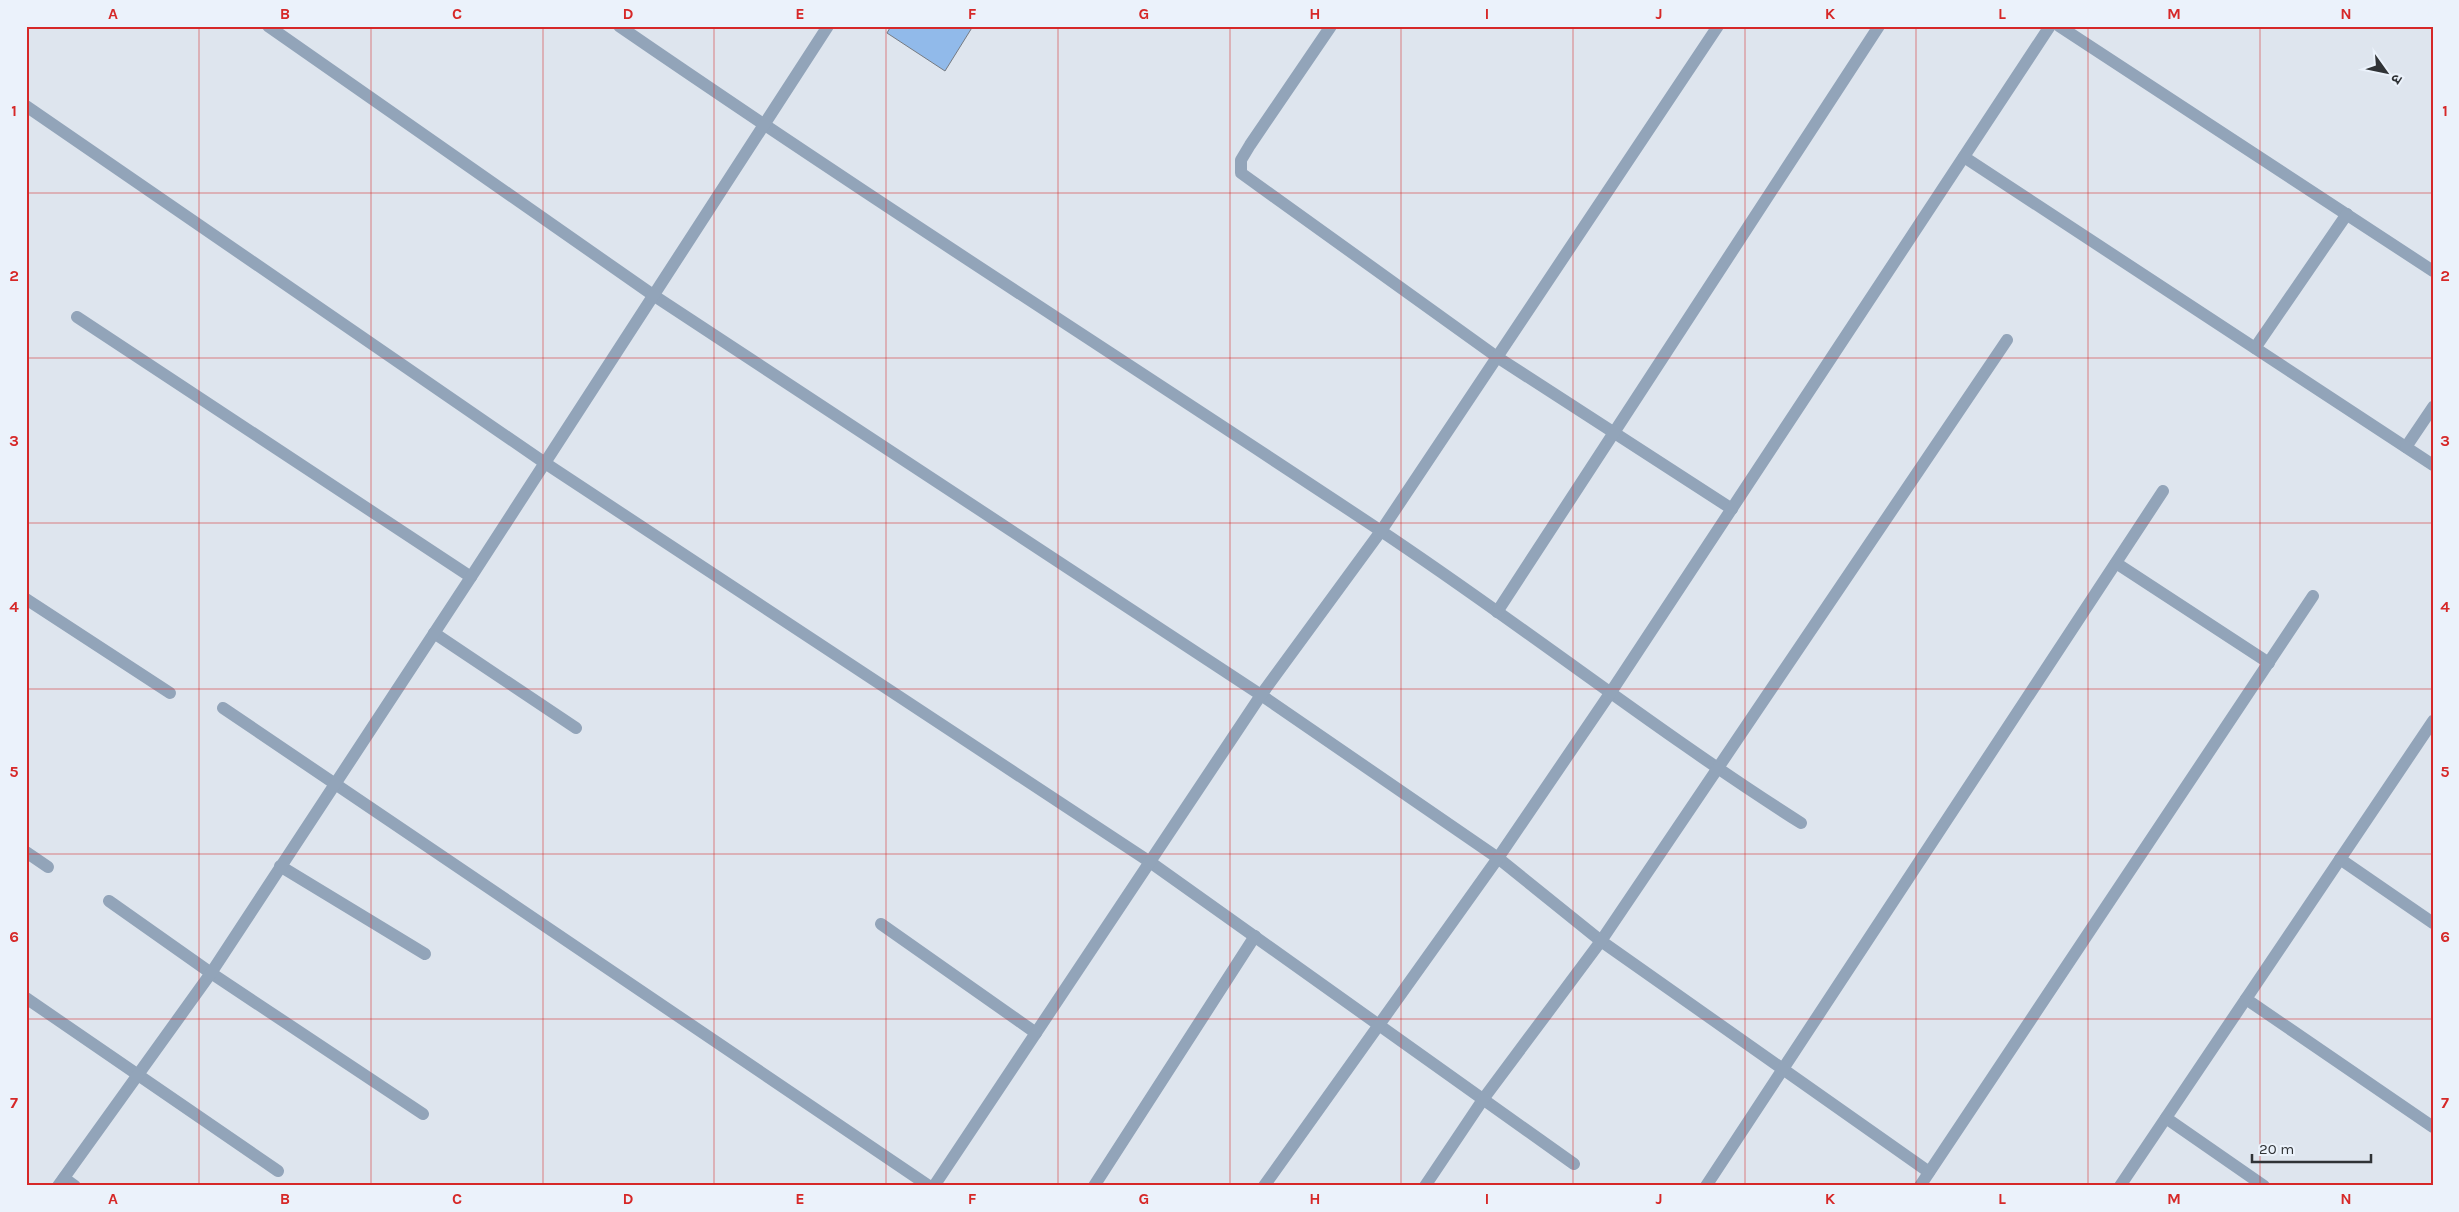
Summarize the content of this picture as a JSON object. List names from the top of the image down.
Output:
{
  "scale_bar": "20 m",
  "north": "bottom right",
  "grid": {
    "columns": [
      "A",
      "B",
      "C",
      "D",
      "E",
      "F",
      "G",
      "H",
      "I",
      "J",
      "K",
      "L",
      "M",
      "N"
    ],
    "rows": [
      "1",
      "2",
      "3",
      "4",
      "5",
      "6",
      "7"
    ]
  }
}
